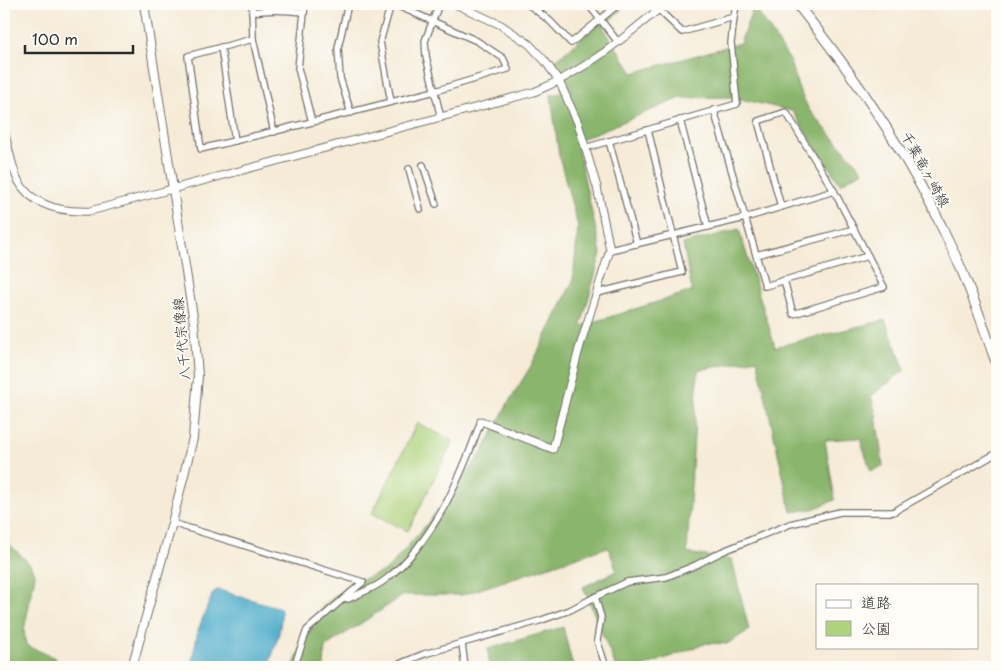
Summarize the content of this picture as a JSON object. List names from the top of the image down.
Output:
{
  "streets": {
    "main road": ["千葉竜ヶ崎線", "八千代宗像線"]
  },
  "legend": ["道路", "公園"],
  "scale_bar": "100 m"
}
